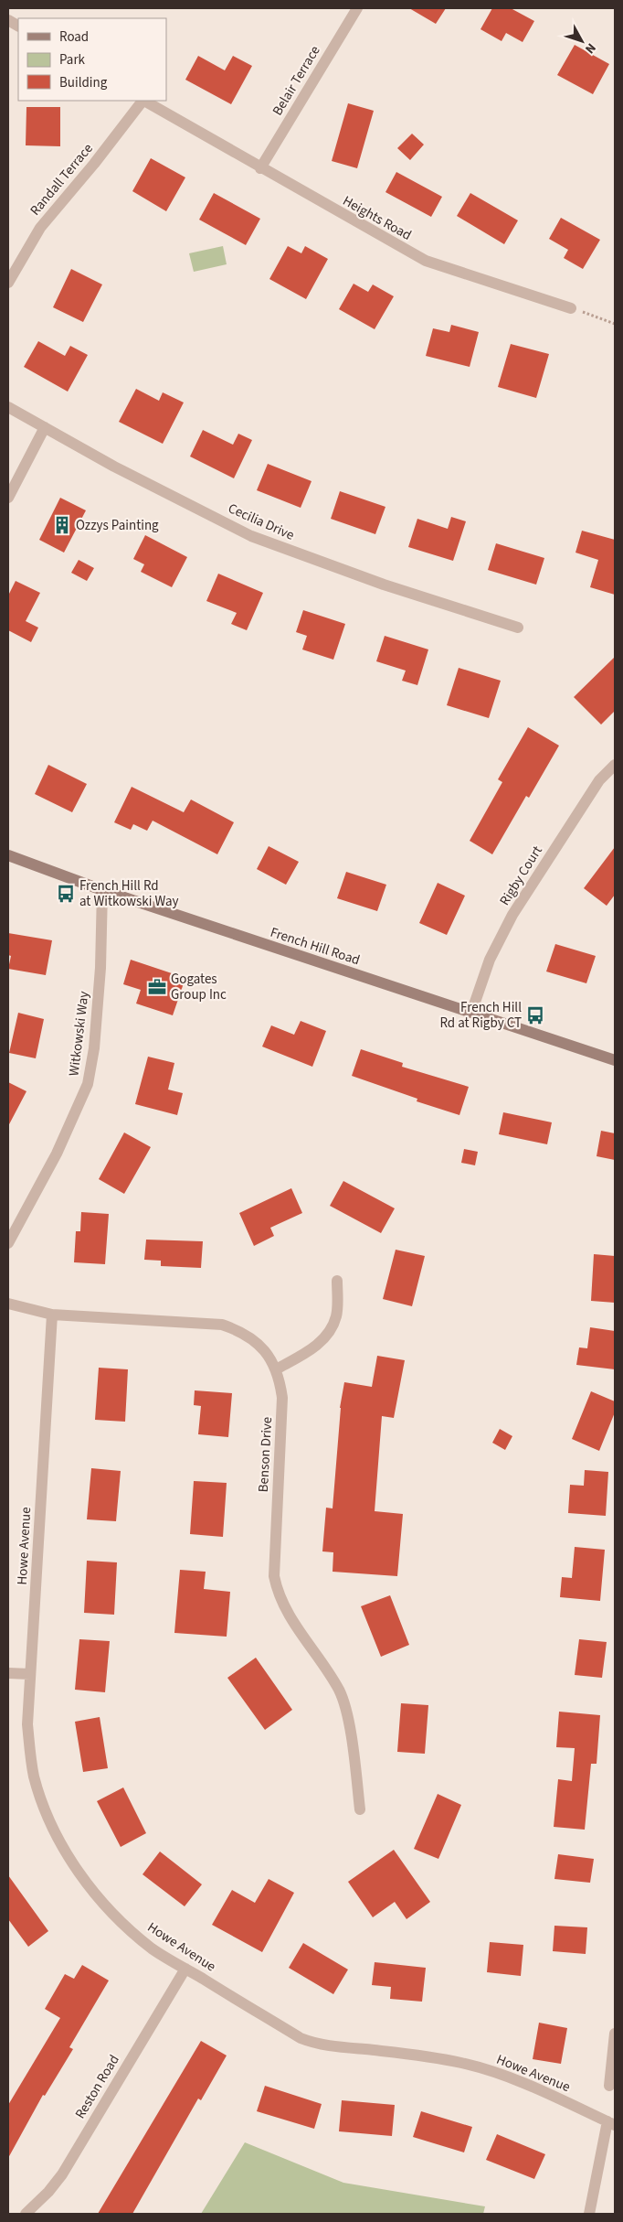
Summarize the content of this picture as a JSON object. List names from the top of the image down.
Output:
{
  "streets": {
    "main road": ["French Hill Road"],
    "street": [
      "Belair Terrace",
      "Randall Terrace",
      "Heights Road",
      "Cecilia Drive",
      "Rigby Court",
      "Witkowski Way",
      "Benson Drive",
      "Howe Avenue",
      "Reston Road"
    ]
  },
  "crossings": [
    ["Belair Terrace", "Heights Road"],
    ["Rigby Court", "French Hill Road"],
    ["French Hill Road", "Witkowski Way"],
    ["Benson Drive", "Howe Avenue"],
    ["Howe Avenue", "Reston Road"]
  ],
  "places": {
    "building": ["Ozzys Painting"],
    "bus stop": ["French Hill Rd at Witkowski Way", "French Hill Rd at Rigby CT"],
    "office": ["Gogates Group Inc"]
  },
  "legend": ["Road", "Park", "Building"],
  "north": "bottom right"
}
